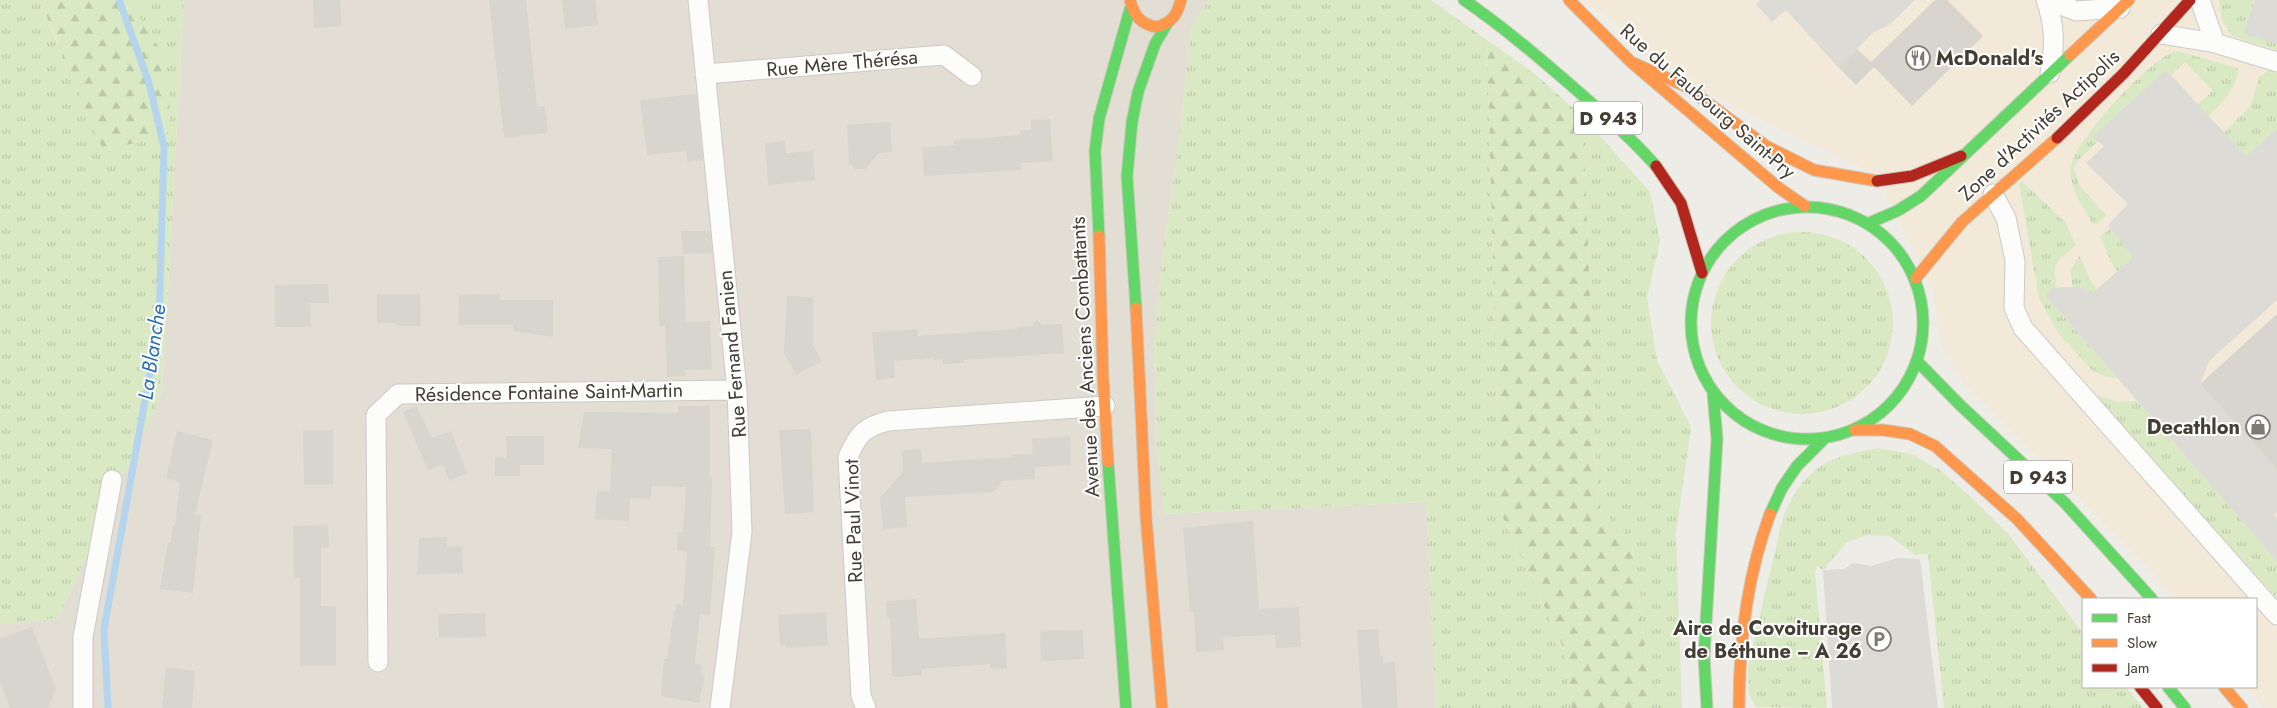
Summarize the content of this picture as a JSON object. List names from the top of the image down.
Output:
{
  "streets": {
    "main road": [
      "Rue du Faubourg Saint-Pry",
      "D 943",
      "Zone d'Activités Actipolis",
      "Avenue des Anciens Combattants"
    ],
    "street": [
      "Rue Mère Thérésa",
      "Rue Fernand Fanien",
      "Résidence Fontaine Saint-Martin",
      "Rue Paul Vinot"
    ]
  },
  "crossings": [
    ["Rue Mère Thérésa", "Rue Fernand Fanien"],
    ["Rue Fernand Fanien", "Résidence Fontaine Saint-Martin"],
    ["Avenue des Anciens Combattants", "Rue Paul Vinot"]
  ],
  "water": ["La Blanche"],
  "places": {
    "restaurant": ["McDonald's"],
    "shop": ["Decathlon"],
    "parking": ["Aire de Covoiturage de Béthune − A 26"]
  },
  "legend": ["Fast", "Slow", "Jam"]
}
